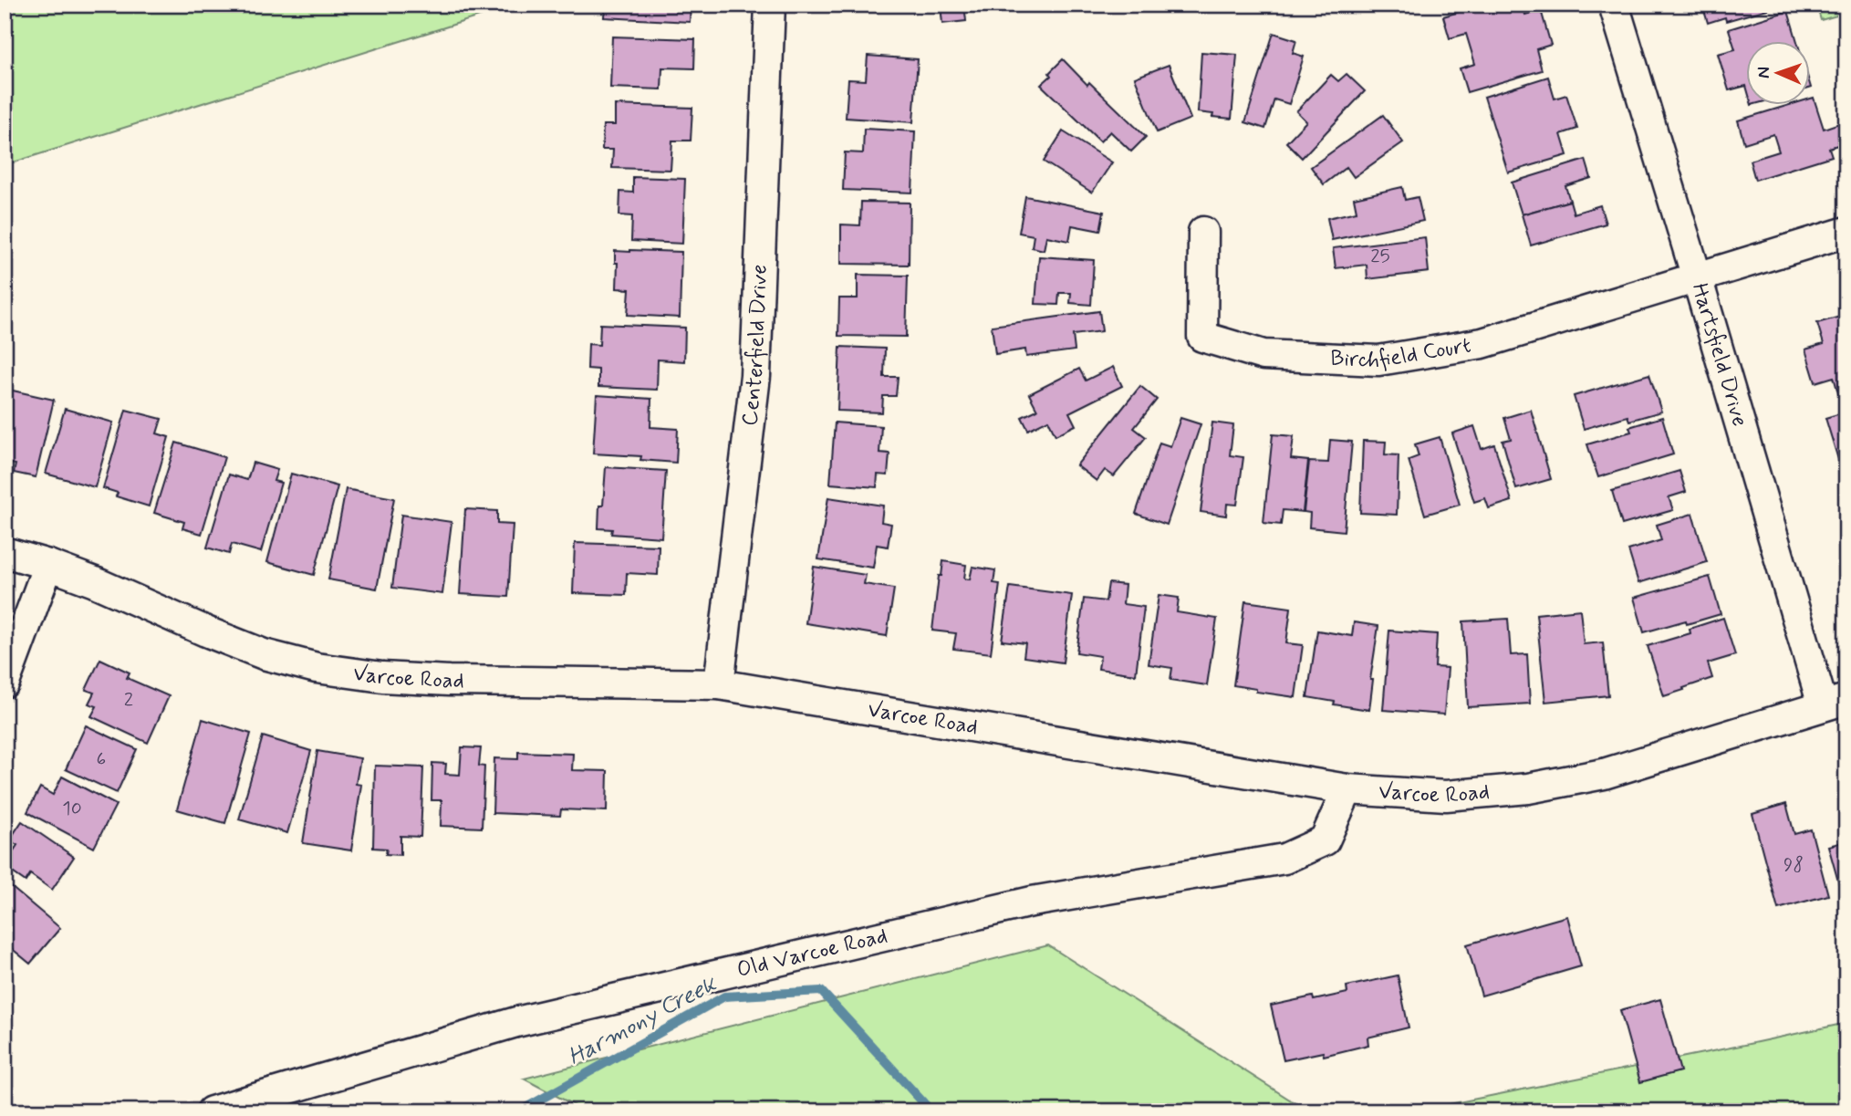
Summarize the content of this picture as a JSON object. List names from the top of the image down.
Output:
{
  "streets": {
    "street": [
      "Centerfield Drive",
      "Birchfield Court",
      "Hartsfield Drive",
      "Varcoe Road",
      "Old Varcoe Road"
    ]
  },
  "crossings": [
    ["Centerfield Drive", "Varcoe Road"],
    ["Birchfield Court", "Hartsfield Drive"],
    ["Hartsfield Drive", "Varcoe Road"],
    ["Varcoe Road", "Old Varcoe Road"]
  ],
  "water": ["Harmony Creek"],
  "house_numbers": [
    "25",
    "2",
    "6",
    "10",
    "98"
  ],
  "north": "left"
}
